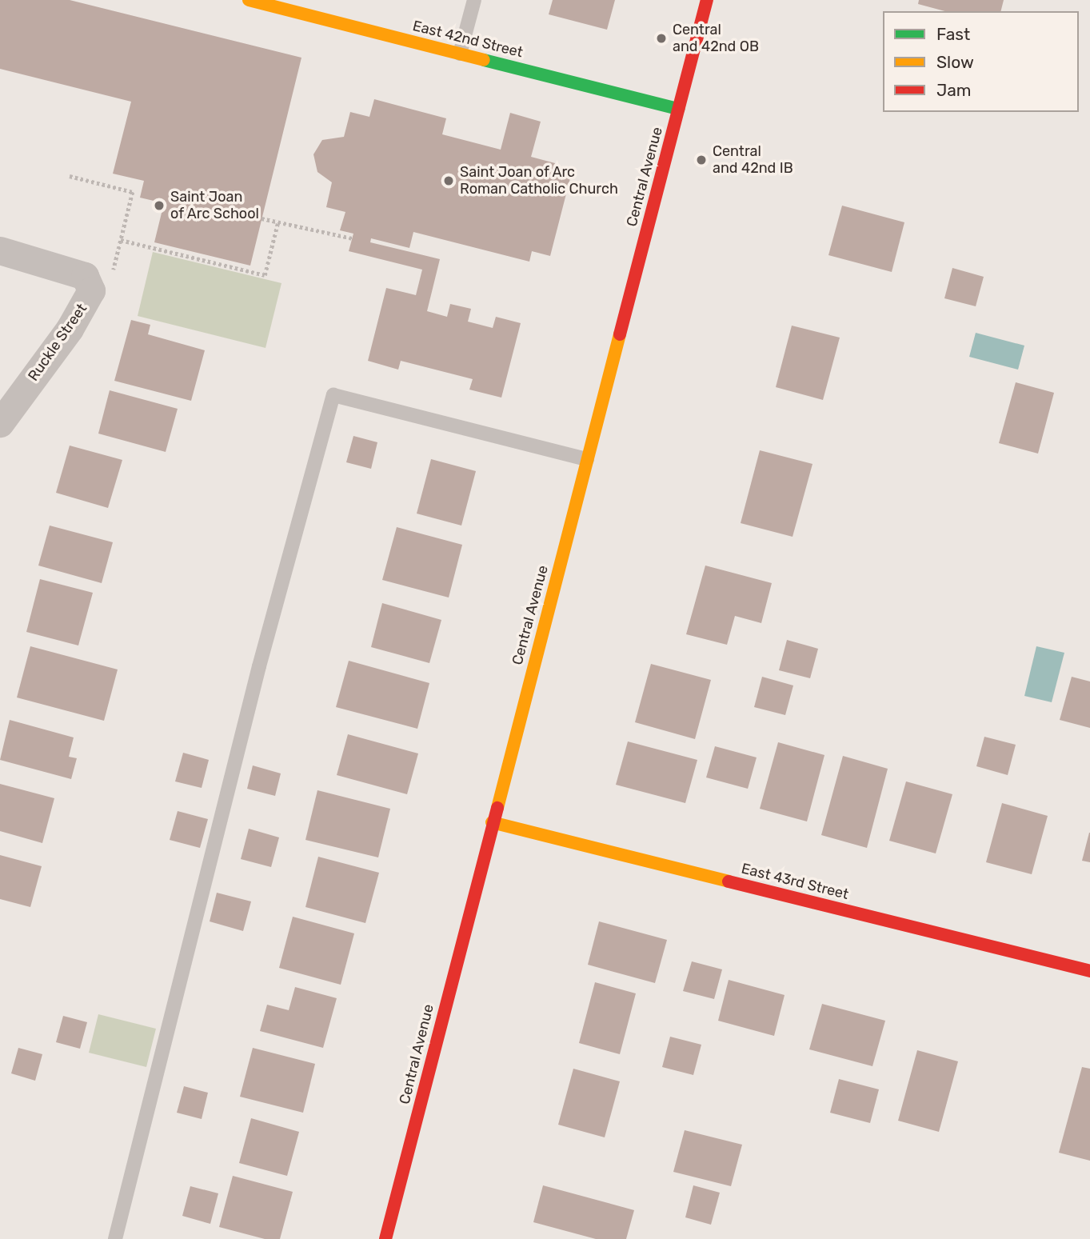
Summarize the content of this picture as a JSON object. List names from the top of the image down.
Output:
{
  "streets": {
    "main road": ["East 42nd Street", "Central Avenue", "East 43rd Street"],
    "street": ["Ruckle Street"]
  },
  "crossings": [
    ["East 42nd Street", "Central Avenue"],
    ["Central Avenue", "East 43rd Street"]
  ],
  "places": [
    "Central and 42nd OB",
    "Central and 42nd IB",
    "Saint Joan of Arc Roman Catholic Church",
    "Saint Joan of Arc School"
  ],
  "legend": ["Fast", "Slow", "Jam"]
}
